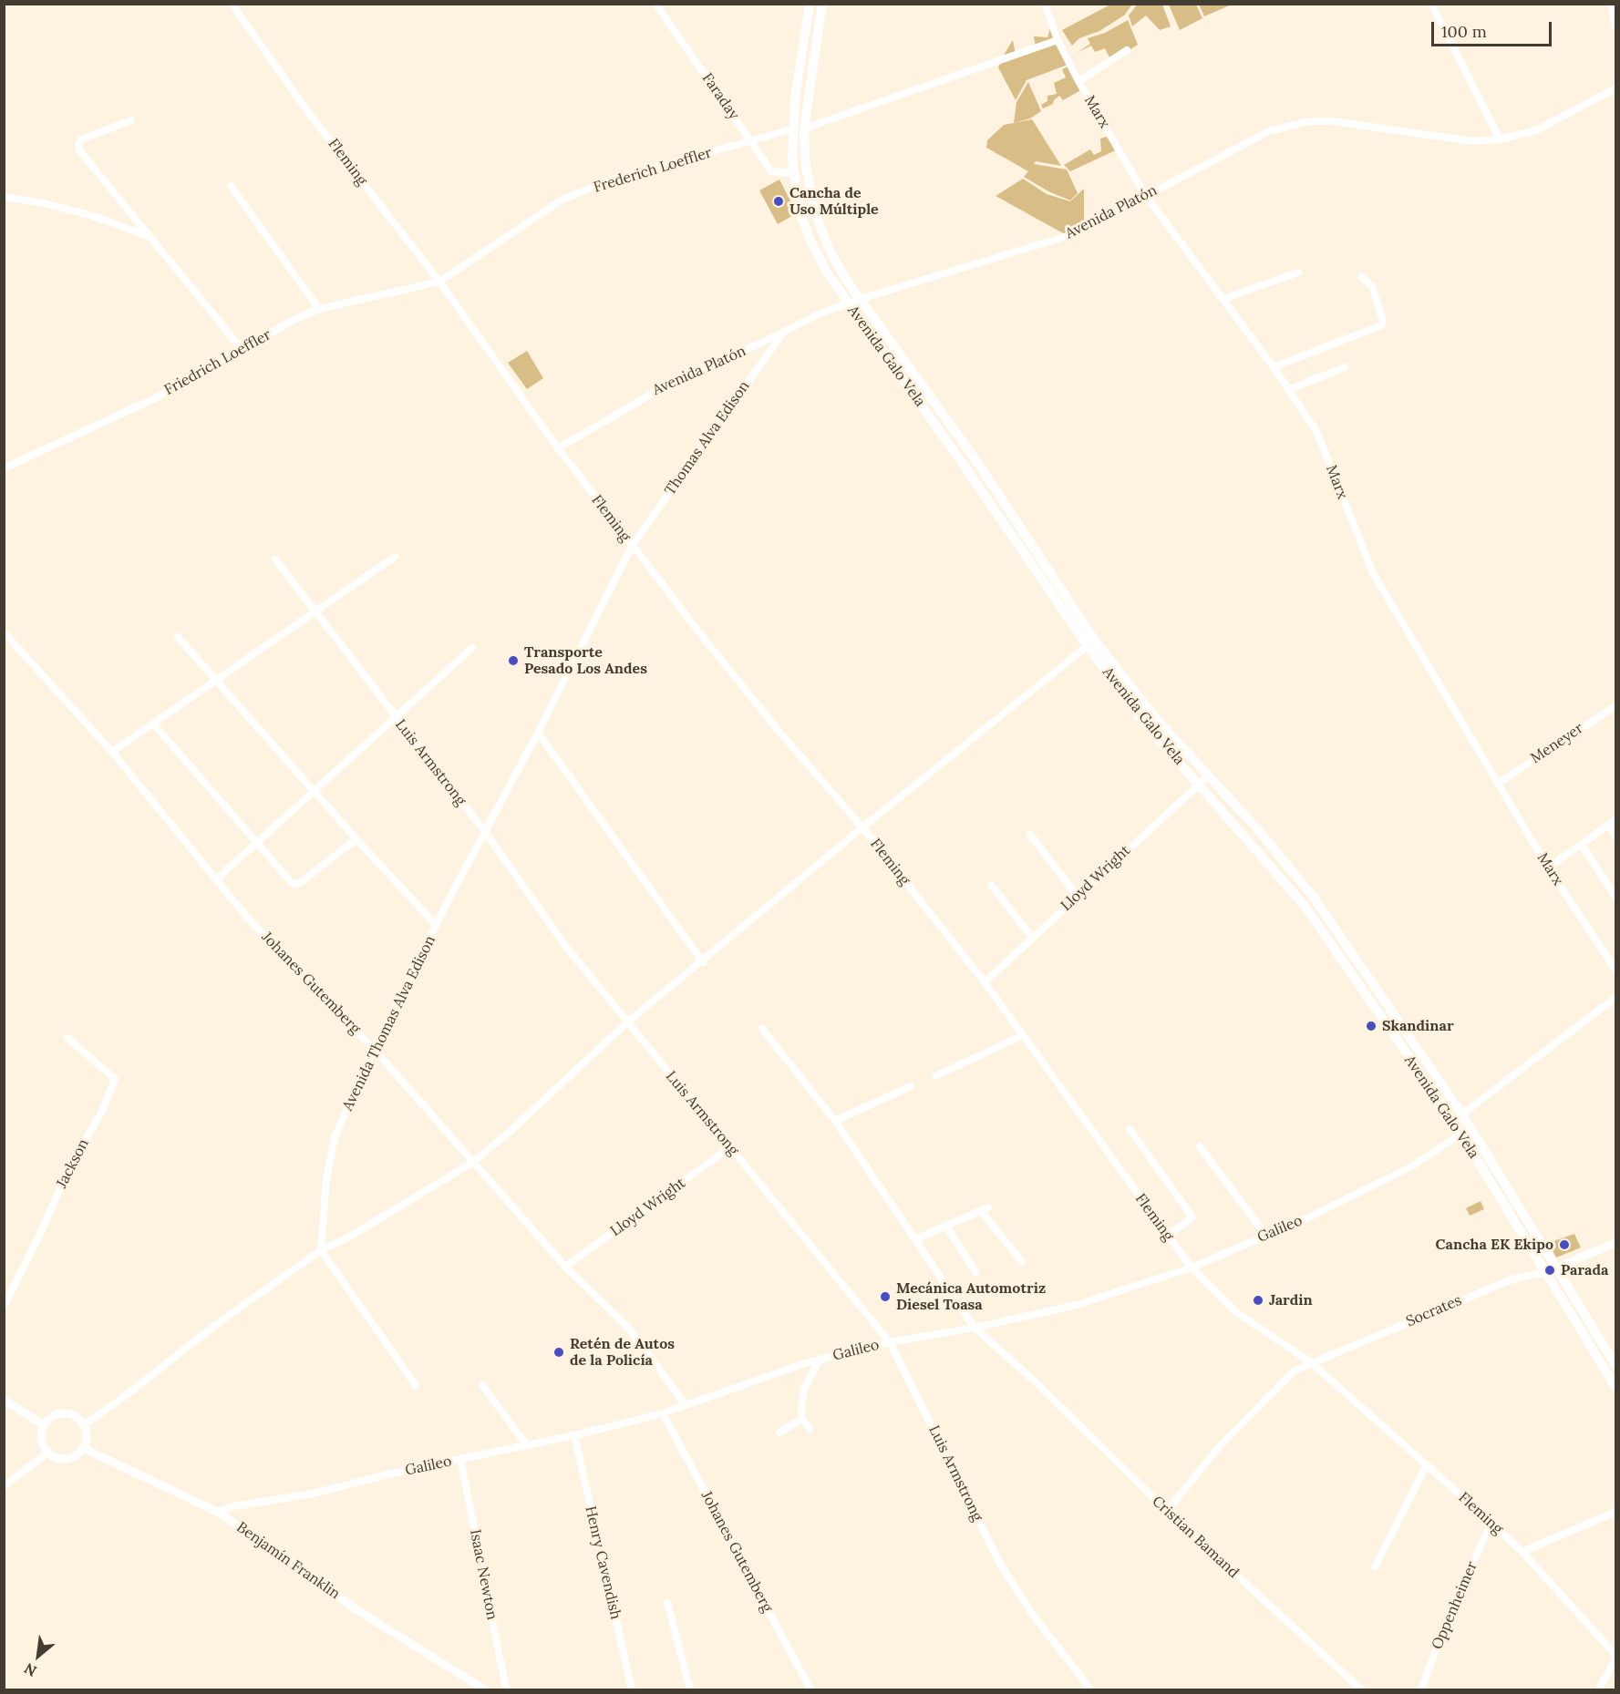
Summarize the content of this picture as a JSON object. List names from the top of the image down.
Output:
{
  "streets": {
    "main road": ["Avenida Galo Vela"],
    "street": [
      "Faraday",
      "Marx",
      "Fleming",
      "Frederich Loeffler",
      "Avenida Platón",
      "Friedrich Loeffler",
      "Thomas Alva Edison",
      "Meneyer",
      "Luis Armstrong",
      "Lloyd Wright",
      "Johanes Gutemberg",
      "Avenida Thomas Alva Edison",
      "Jackson",
      "Galileo",
      "Socrates",
      "Cristian Bamand",
      "Benjamín Franklin",
      "Henry Cavendish",
      "Isaac Newton",
      "Oppenheimer"
    ]
  },
  "crossings": [
    ["Faraday", "Frederich Loeffler"],
    ["Faraday", "Avenida Galo Vela"],
    ["Marx", "Avenida Platón"],
    ["Marx", "Meneyer"],
    ["Fleming", "Frederich Loeffler"],
    ["Fleming", "Avenida Platón"],
    ["Fleming", "Friedrich Loeffler"],
    ["Fleming", "Thomas Alva Edison"],
    ["Fleming", "Lloyd Wright"],
    ["Fleming", "Avenida Thomas Alva Edison"],
    ["Fleming", "Galileo"],
    ["Fleming", "Socrates"],
    ["Fleming", "Oppenheimer"],
    ["Frederich Loeffler", "Avenida Galo Vela"],
    ["Frederich Loeffler", "Friedrich Loeffler"],
    ["Avenida Platón", "Avenida Galo Vela"],
    ["Avenida Platón", "Thomas Alva Edison"],
    ["Avenida Galo Vela", "Lloyd Wright"],
    ["Avenida Galo Vela", "Galileo"],
    ["Avenida Galo Vela", "Socrates"],
    ["Thomas Alva Edison", "Avenida Thomas Alva Edison"],
    ["Luis Armstrong", "Lloyd Wright"],
    ["Luis Armstrong", "Avenida Thomas Alva Edison"],
    ["Luis Armstrong", "Galileo"],
    ["Lloyd Wright", "Johanes Gutemberg"],
    ["Johanes Gutemberg", "Avenida Thomas Alva Edison"],
    ["Johanes Gutemberg", "Galileo"],
    ["Galileo", "Cristian Bamand"],
    ["Galileo", "Benjamín Franklin"],
    ["Galileo", "Henry Cavendish"],
    ["Galileo", "Isaac Newton"],
    ["Socrates", "Cristian Bamand"]
  ],
  "places": [
    "Cancha de Uso Múltiple",
    "Transporte Pesado Los Andes",
    "Skandinar",
    "Cancha EK Ekipo",
    "Parada",
    "Mecánica Automotriz Diesel Toasa",
    "Jardin",
    "Retén de Autos de la Policía"
  ],
  "scale_bar": "100 m",
  "north": "bottom left"
}
